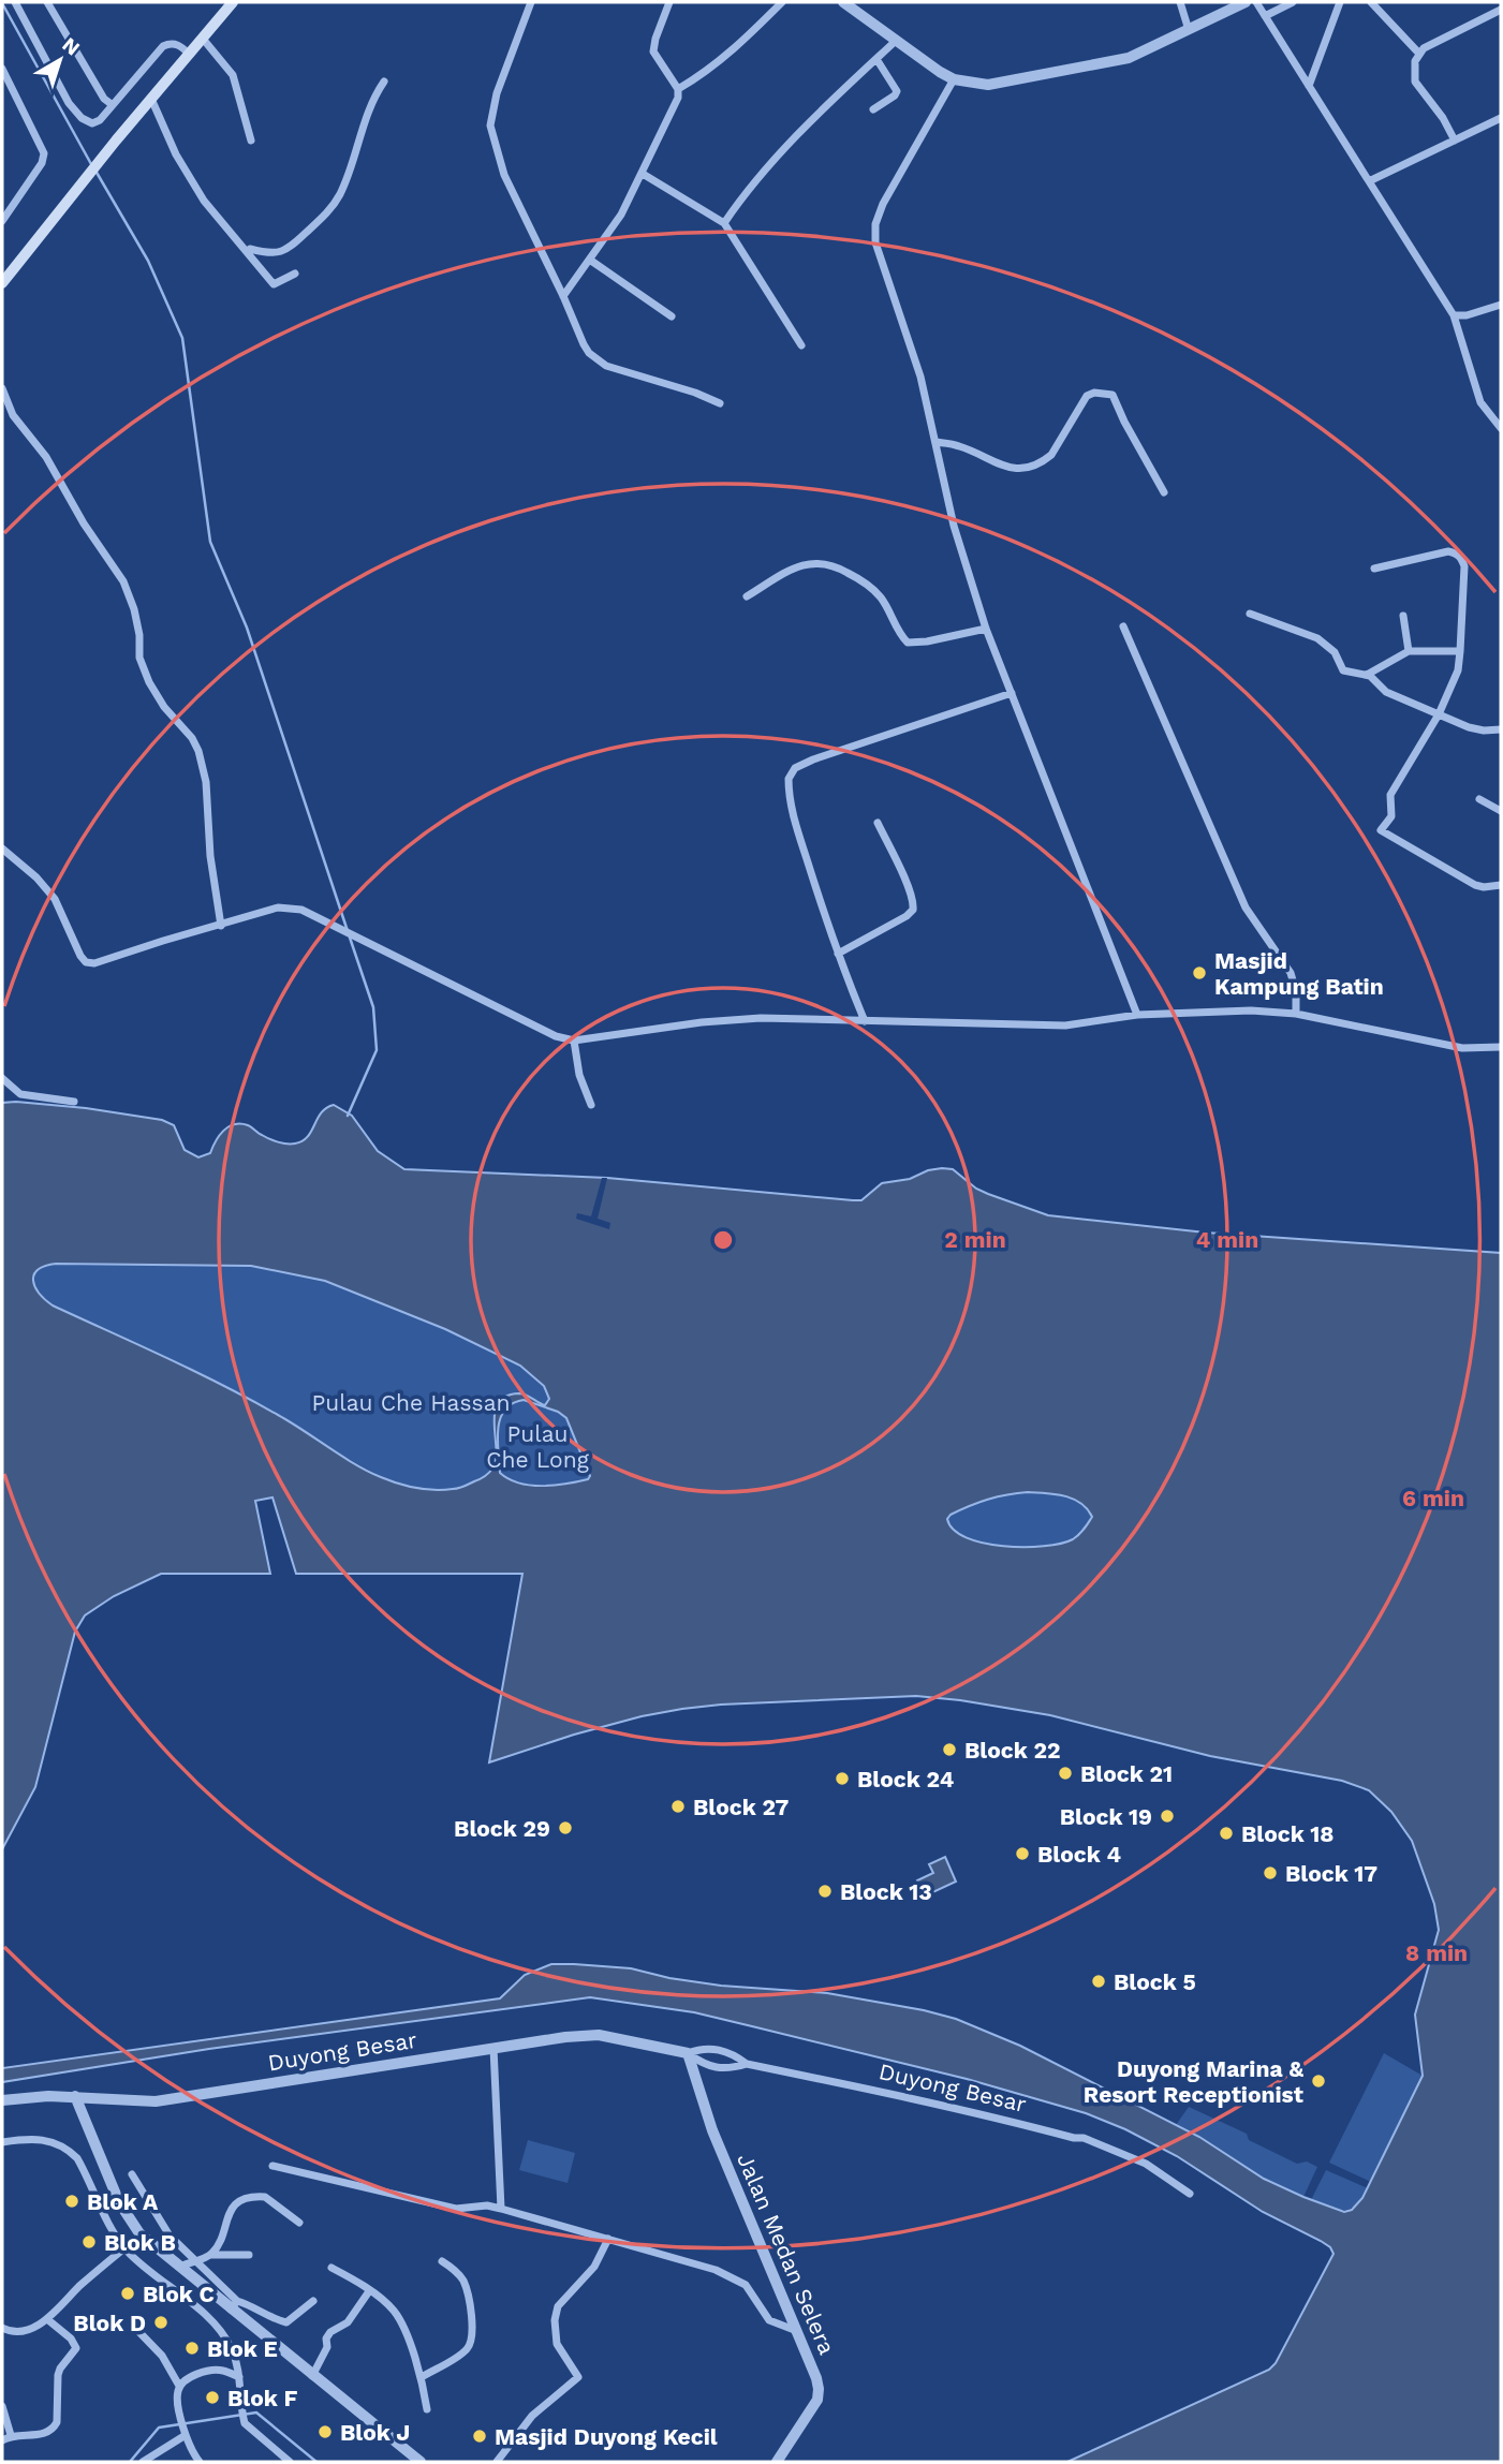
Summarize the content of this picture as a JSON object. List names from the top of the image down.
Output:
{
  "streets": {
    "street": ["Duyong Besar", "Jalan Medan Selera"]
  },
  "crossings": [
    ["Duyong Besar", "Jalan Medan Selera"]
  ],
  "parks": ["Pulau Che Hassan", "Pulau Che Long"],
  "places": [
    "Masjid Kampung Batin",
    "Block 22",
    "Block 21",
    "Block 24",
    "Block 27",
    "Block 19",
    "Block 29",
    "Block 18",
    "Block 4",
    "Block 17",
    "Block 13",
    "Block 5",
    "Duyong Marina & Resort Receptionist",
    "Blok A",
    "Blok B",
    "Blok C",
    "Blok D",
    "Blok E",
    "Blok F",
    "Blok J",
    "Masjid Duyong Kecil"
  ],
  "north": "top right",
  "rings": [
    "2 min",
    "4 min",
    "6 min",
    "8 min"
  ]
}
